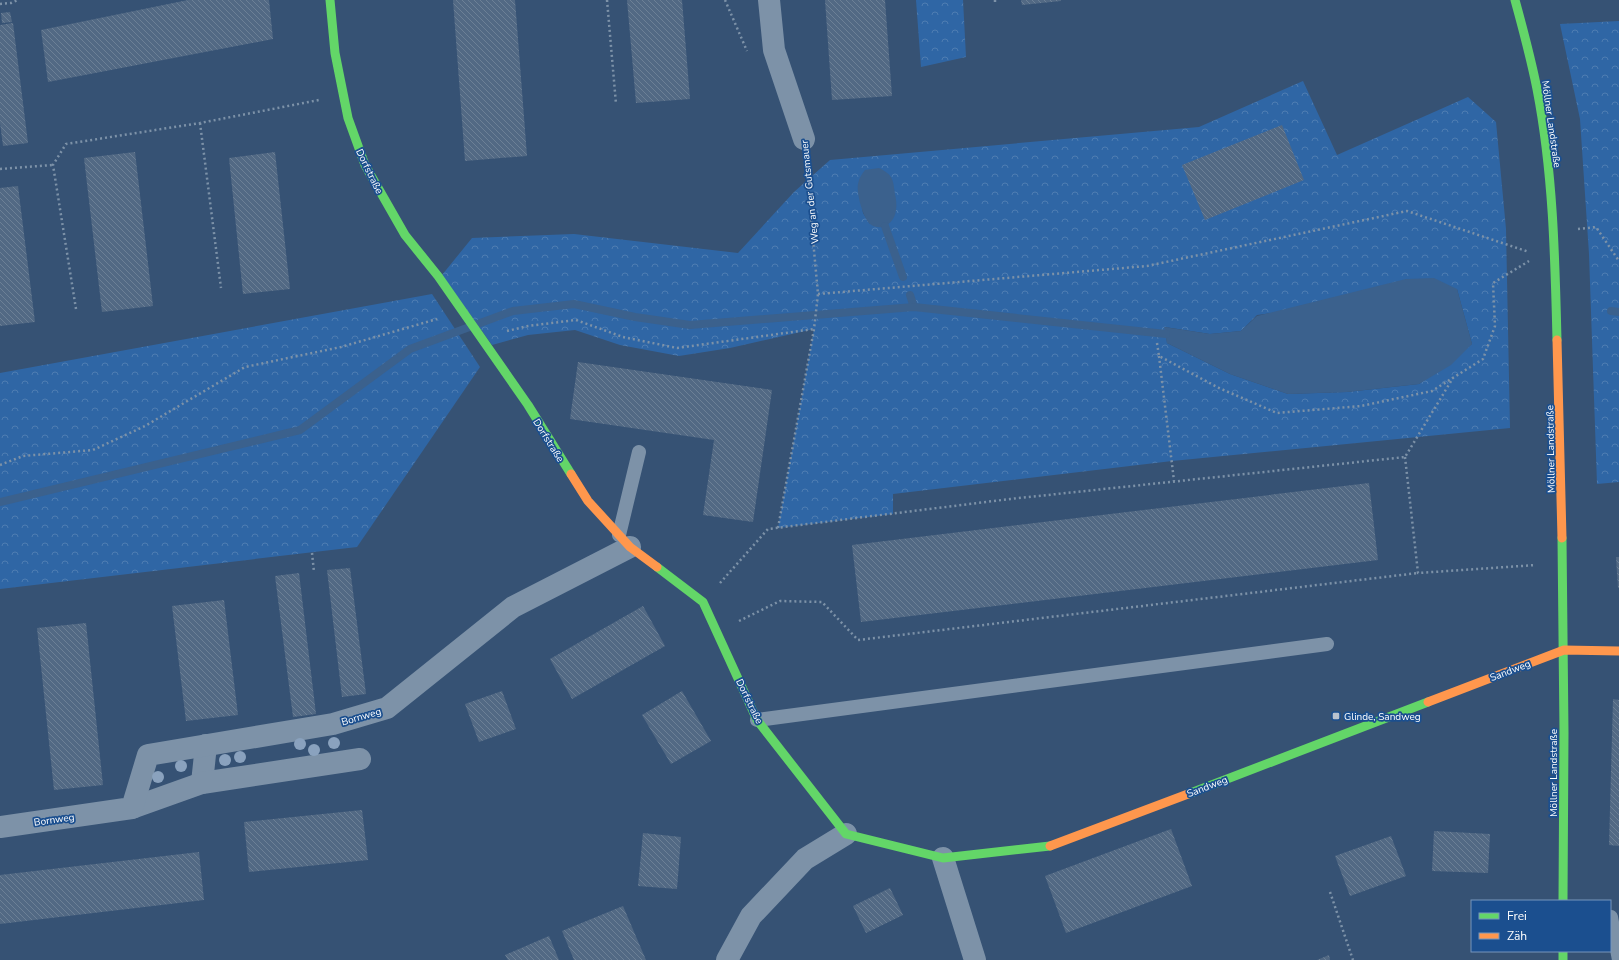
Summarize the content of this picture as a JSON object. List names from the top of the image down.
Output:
{
  "streets": {
    "street": [
      "Möllner Landstraße",
      "Dorfstraße",
      "Weg an der Gutsmauer",
      "Sandweg",
      "Bornweg"
    ]
  },
  "crossings": [
    ["Möllner Landstraße", "Sandweg"],
    ["Dorfstraße", "Bornweg"]
  ],
  "places": {
    "transit": ["Glinde, Sandweg"]
  },
  "legend": ["Frei", "Zäh"]
}
